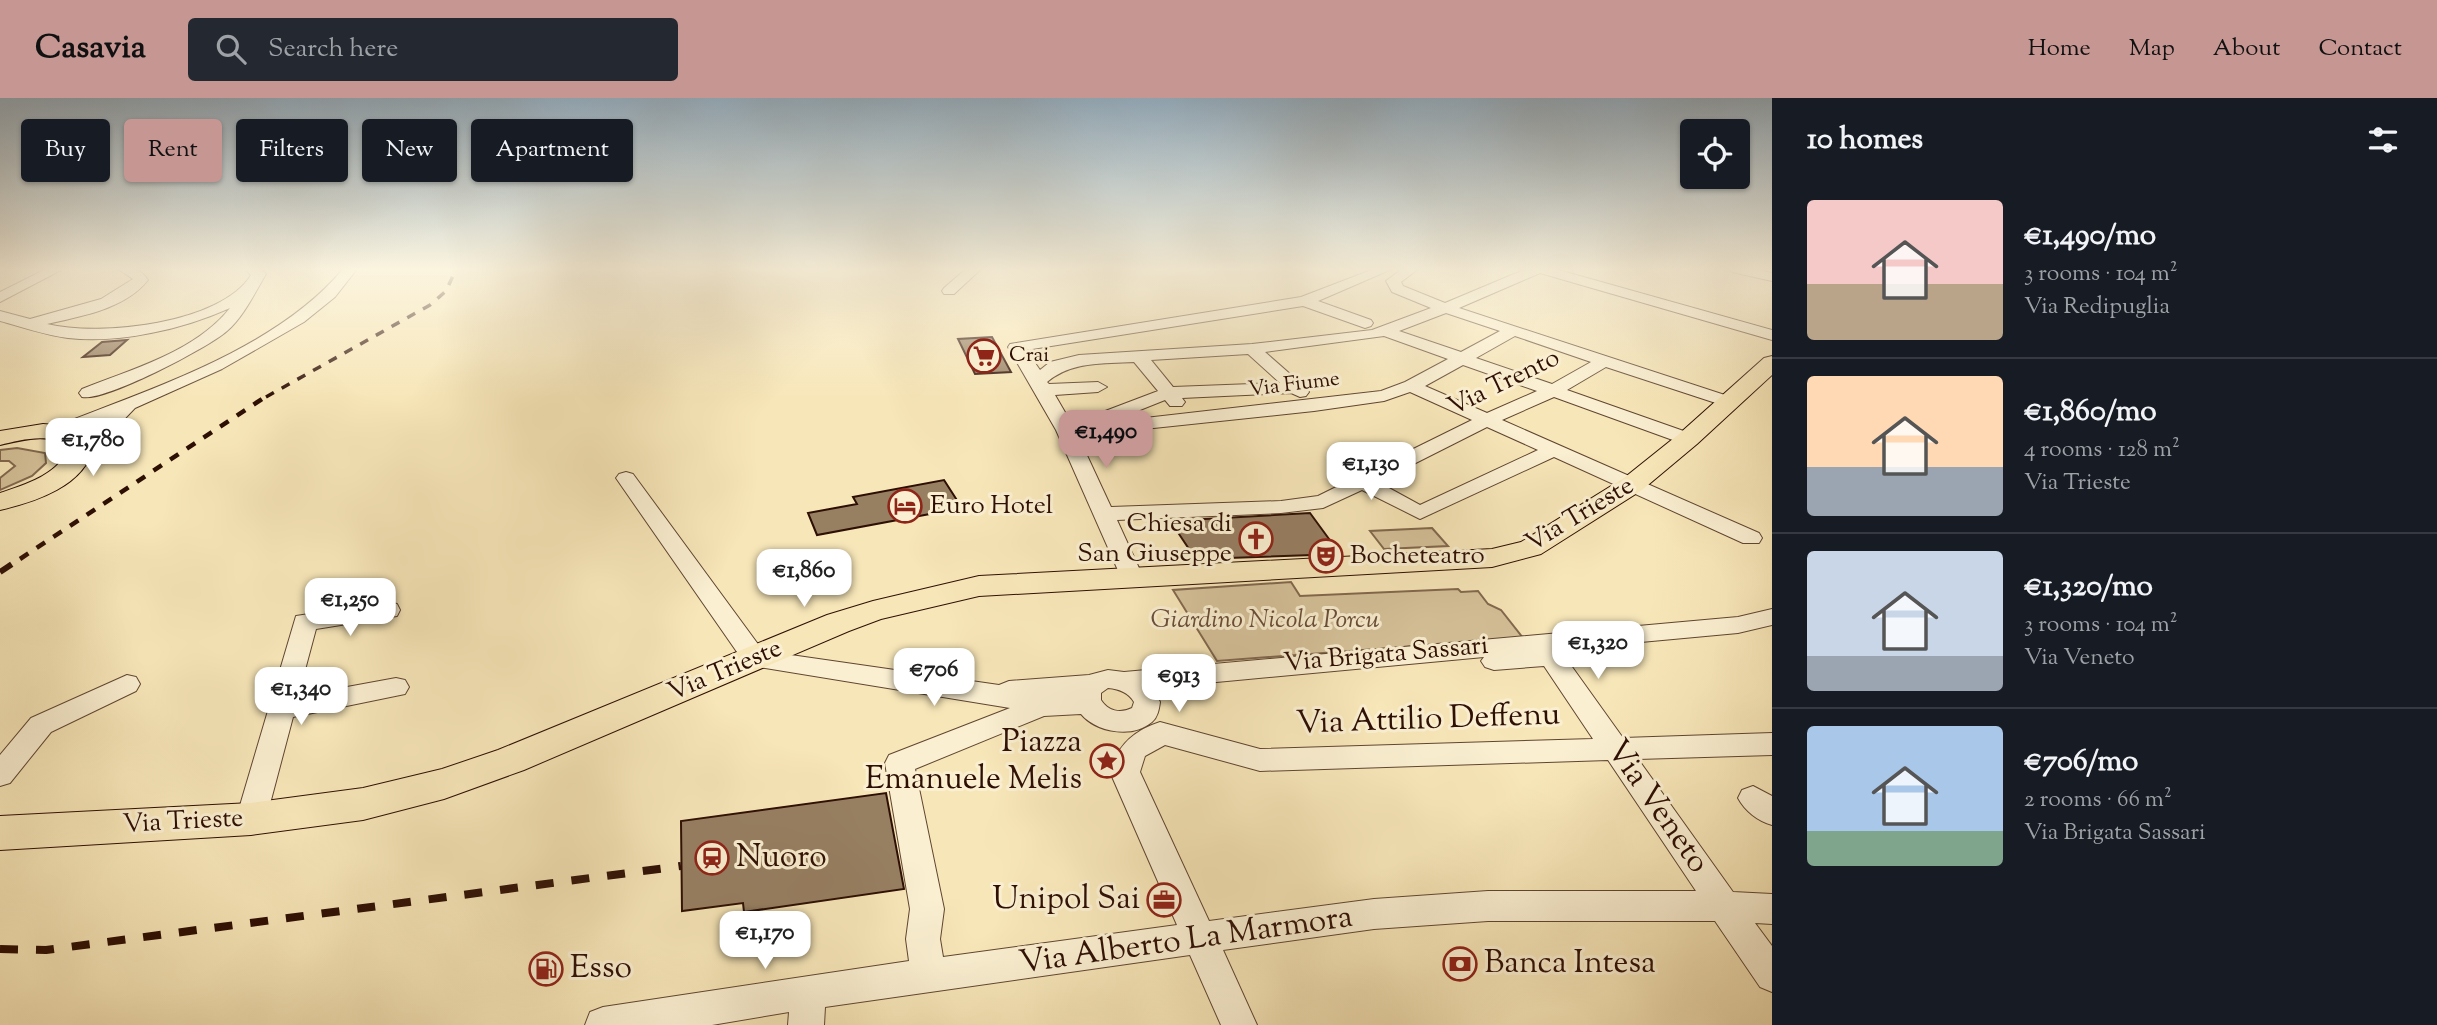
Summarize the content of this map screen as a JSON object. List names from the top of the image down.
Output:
{
  "streets": {
    "main road": ["Via Trieste"],
    "street": [
      "Via Trento",
      "Via Fiume",
      "Via Brigata Sassari",
      "Via Attilio Deffenu",
      "Via Veneto",
      "Via Alberto La Marmora"
    ]
  },
  "crossings": [
    ["Via Brigata Sassari", "Via Attilio Deffenu"],
    ["Via Brigata Sassari", "Via Veneto"],
    ["Via Attilio Deffenu", "Via Veneto"],
    ["Via Veneto", "Via Alberto La Marmora"]
  ],
  "parks": ["Giardino Nicola Porcu"],
  "places": {
    "supermarket": ["Crai"],
    "hotel": ["Euro Hotel"],
    "church": ["Chiesa di San Giuseppe"],
    "theatre": ["Bocheteatro"],
    "place": ["Piazza Emanuele Melis"],
    "station": ["Nuoro"],
    "office": ["Unipol Sai"],
    "bank": ["Banca Intesa"],
    "fuel station": ["Esso"]
  },
  "page": {
    "header": "Casavia",
    "search": "Search here",
    "nav": [
      "Home",
      "Map",
      "About",
      "Contact"
    ],
    "heading": "10 homes",
    "chip": [
      "Buy",
      "Rent",
      "Filters",
      "New",
      "Apartment"
    ],
    "list": [
      {
        "name": "€1,490/mo",
        "note": "3 rooms · 104 m² · Via Redipuglia"
      },
      {
        "name": "€1,860/mo",
        "note": "4 rooms · 128 m² · Via Trieste"
      },
      {
        "name": "€1,320/mo",
        "note": "3 rooms · 104 m² · Via Veneto"
      },
      {
        "name": "€706/mo",
        "note": "2 rooms · 66 m² · Via Brigata Sassari"
      }
    ],
    "price": [
      "€1,490",
      "€1,780",
      "€1,130",
      "€1,860",
      "€1,250",
      "€1,320",
      "€706",
      "€913",
      "€1,340",
      "€1,170"
    ]
  }
}
